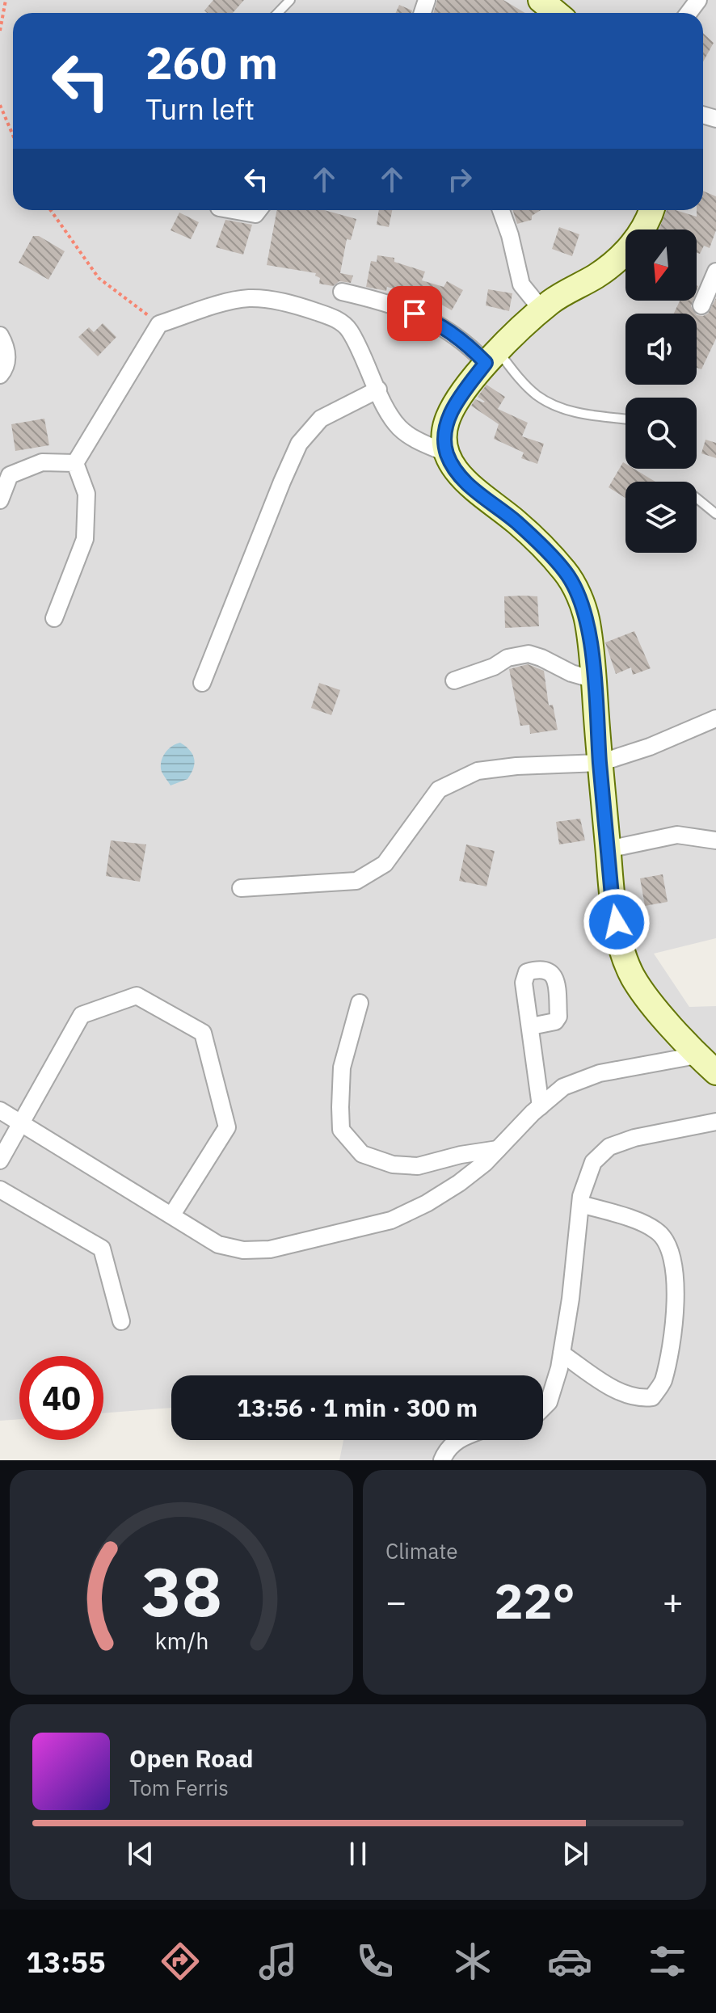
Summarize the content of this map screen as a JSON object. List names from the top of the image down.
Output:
{
  "north": "bottom",
  "page": {
    "turn": ["260 m", "Turn left"],
    "limit": "40",
    "trip": "13:56 · 1 min · 300 m",
    "tile": "Climate",
    "heat": ["−", "22°", "+"],
    "song": ["Open Road", "Tom Ferris"],
    "tabs": "13:55",
    "gauge": ["38", "km/h"]
  }
}
